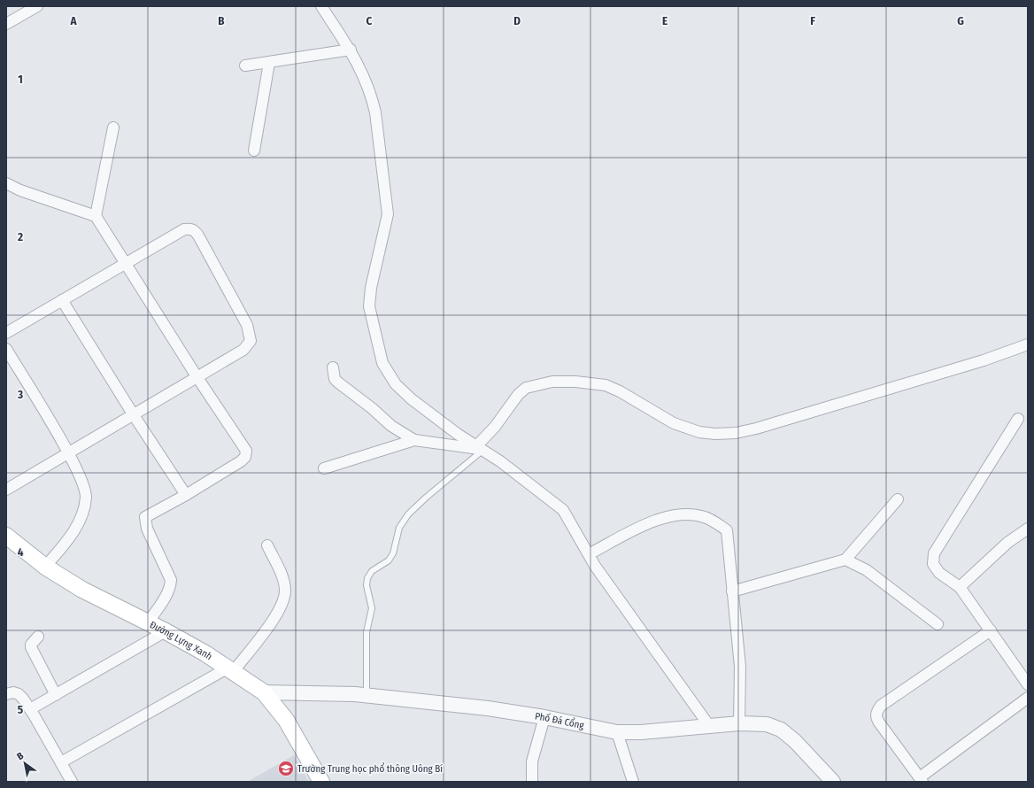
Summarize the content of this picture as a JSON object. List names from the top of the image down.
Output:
{
  "streets": {
    "main road": ["Đường Lựng Xanh"],
    "street": ["Phố Đá Cổng"]
  },
  "crossings": [
    ["Đường Lựng Xanh", "Phố Đá Cổng"]
  ],
  "places": {
    "school or university": ["Trường Trung học phổ thông Uông Bí"]
  },
  "north": "top left",
  "grid": {
    "columns": [
      "A",
      "B",
      "C",
      "D",
      "E",
      "F",
      "G"
    ],
    "rows": [
      "1",
      "2",
      "3",
      "4",
      "5"
    ]
  }
}
